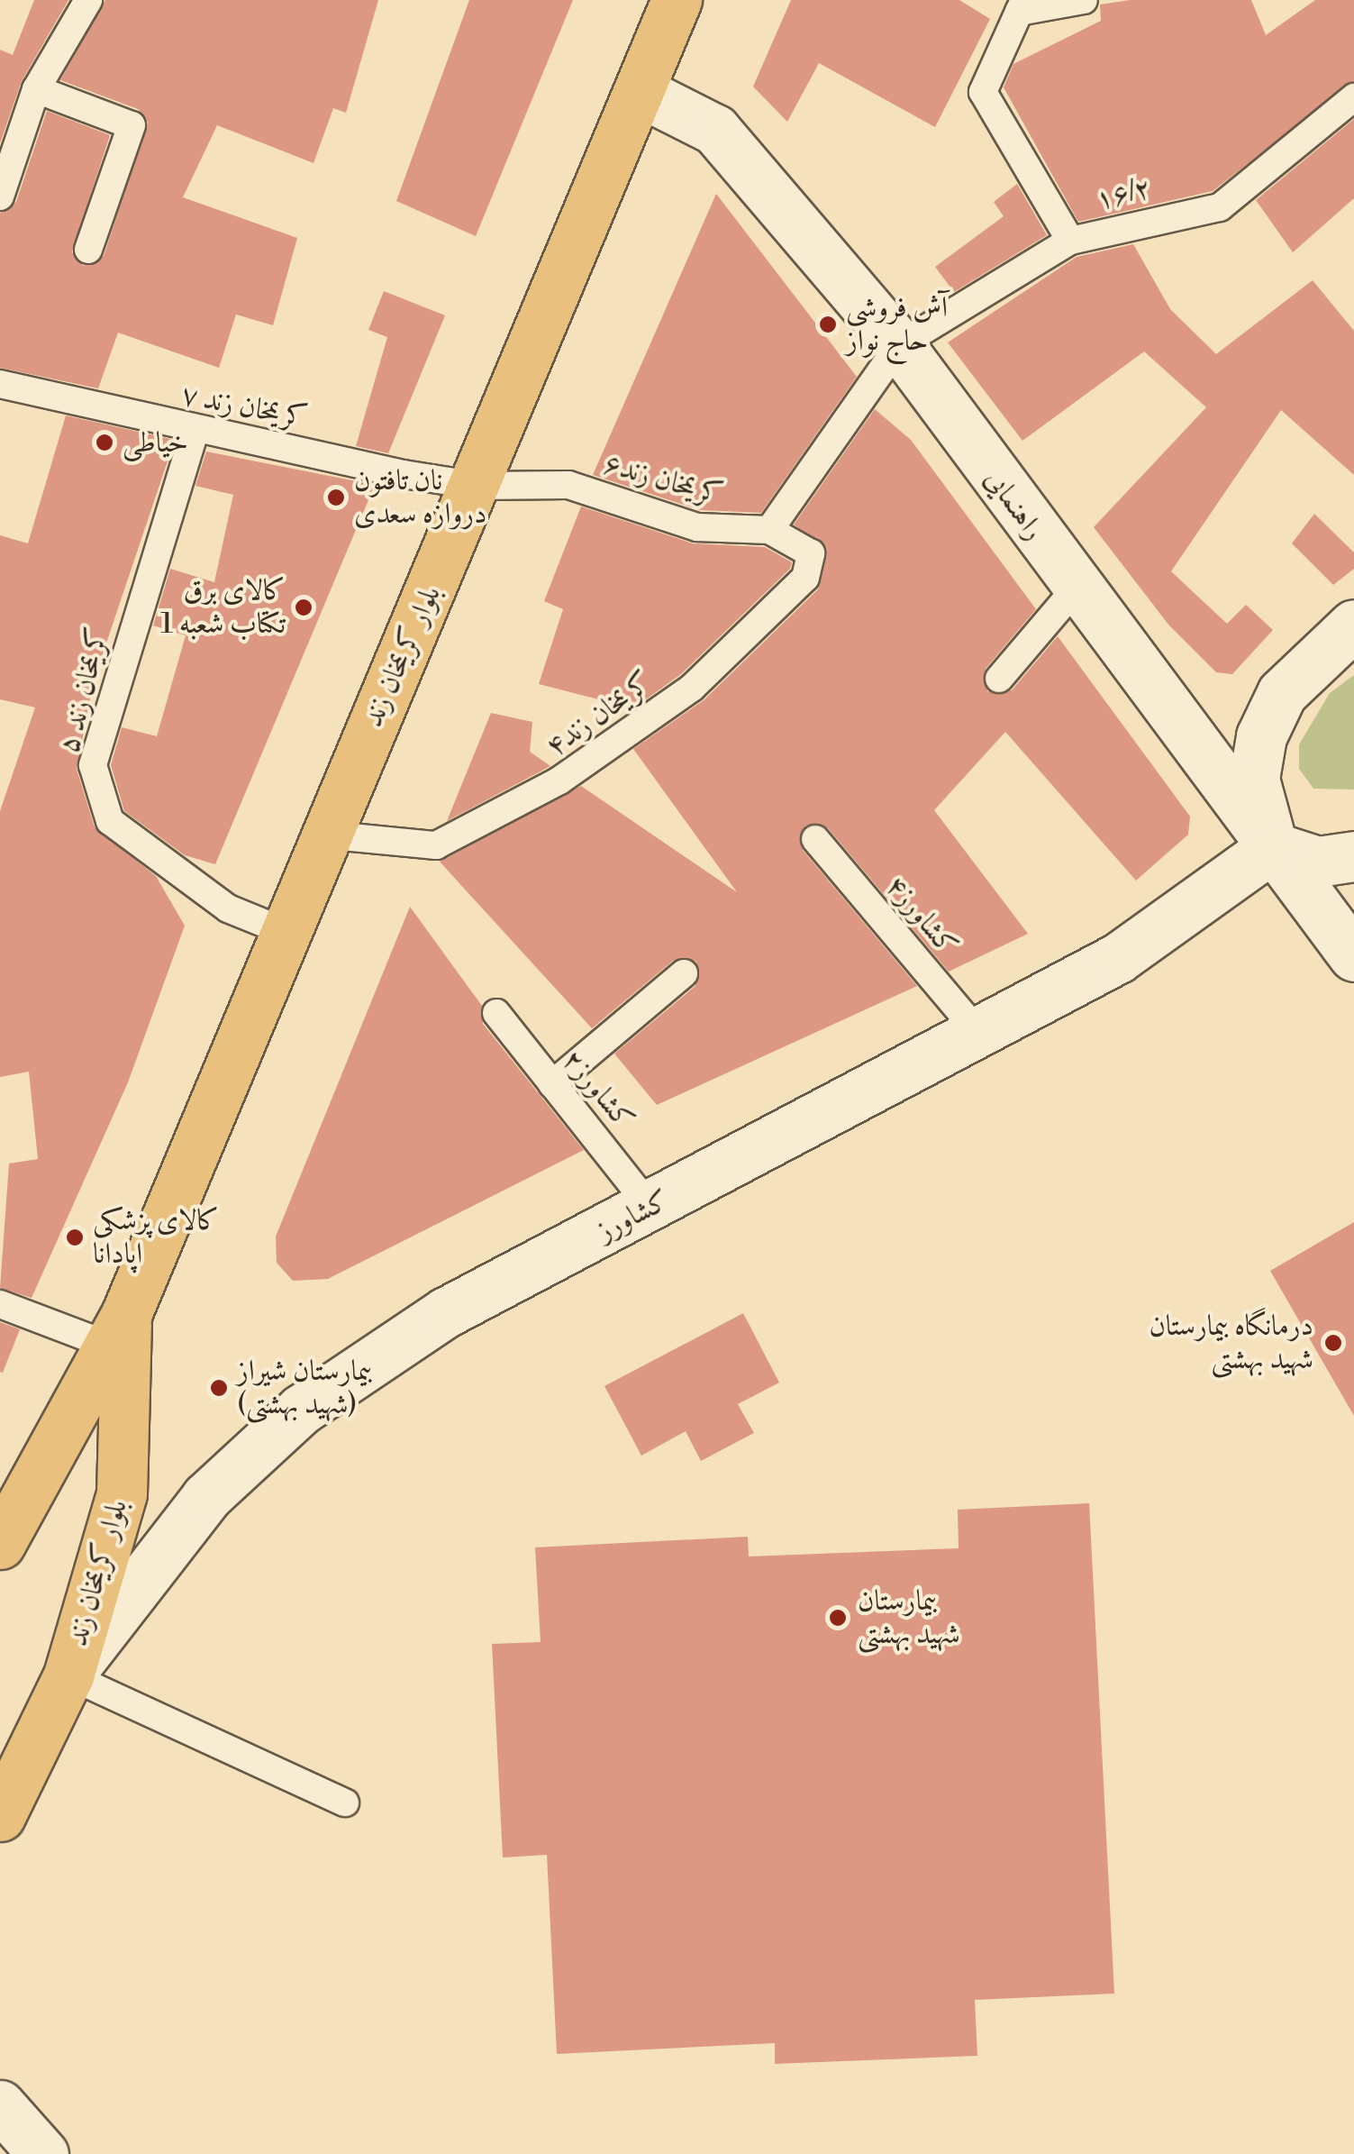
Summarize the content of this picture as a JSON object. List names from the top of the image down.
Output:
{
  "streets": {
    "main road": ["بلوار کریمخان زند"],
    "street": ["راهنمایی", "کشاورز"],
    "lane": [
      "۱۶/۲",
      "کریمخان زند ۷",
      "کریمخان زند۶",
      "کریمخان زند ۵",
      "کریمخان زند۴",
      "کشاورز۴",
      "کشاورز۲"
    ]
  },
  "crossings": [
    ["۱۶/۲", "راهنمایی"],
    ["کریمخان زند ۷", "کریمخان زند۶"],
    ["کریمخان زند ۷", "بلوار کریمخان زند"],
    ["کریمخان زند ۷", "کریمخان زند ۵"],
    ["کریمخان زند۶", "بلوار کریمخان زند"],
    ["کریمخان زند۶", "کریمخان زند۴"],
    ["راهنمایی", "بلوار کریمخان زند"],
    ["راهنمایی", "کشاورز"],
    ["بلوار کریمخان زند", "کریمخان زند ۵"],
    ["بلوار کریمخان زند", "کریمخان زند۴"],
    ["بلوار کریمخان زند", "کشاورز"],
    ["کشاورز۴", "کشاورز"],
    ["کشاورز۲", "کشاورز"]
  ],
  "places": [
    "آش فروشی حاج نواز",
    "خیاطی",
    "نان تافتون دروازه سعدی",
    "کالای برق تکتاب شعبه 1",
    "کالای پزشکی اپادانا",
    "درمانگاه بیمارستان شهید بهشتی",
    "بیمارستان شیراز (شهید بهشتی)",
    "بیمارستان شهید بهشتی"
  ]
}
